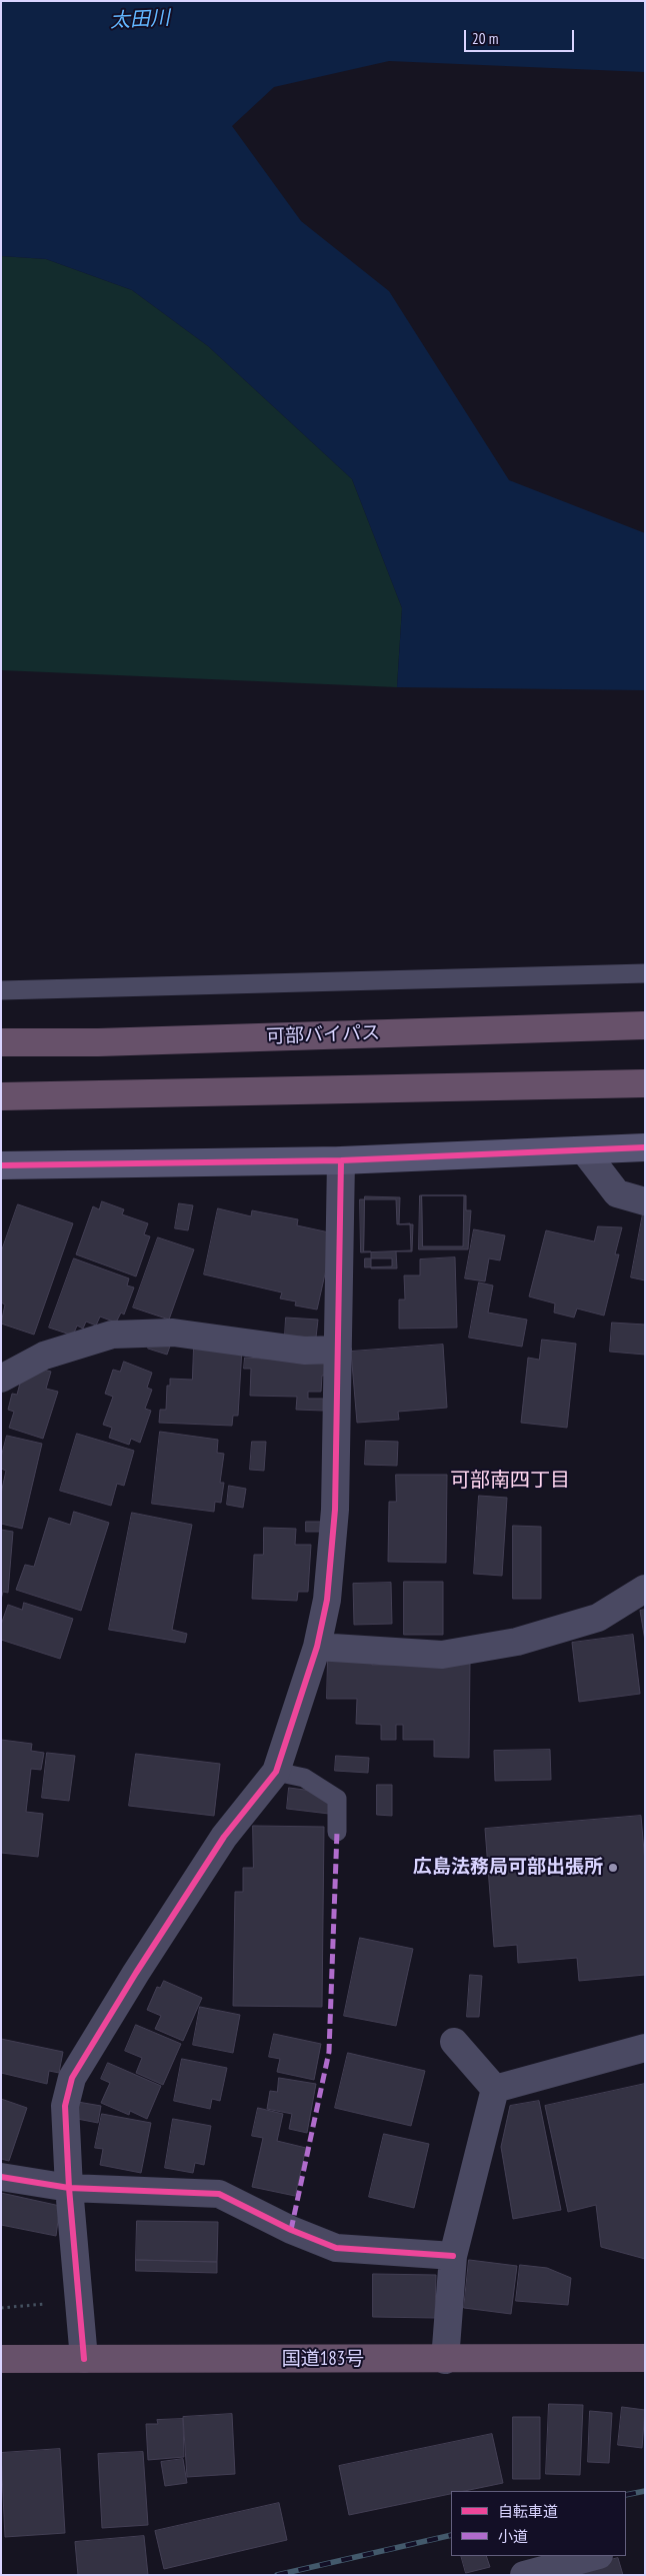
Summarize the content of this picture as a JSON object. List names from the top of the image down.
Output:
{
  "streets": {
    "highway": ["可部バイパス", "国道183号"]
  },
  "districts": ["可部南四丁目"],
  "water": ["太田川"],
  "places": ["広島法務局可部出張所"],
  "legend": ["自転車道", "小道"],
  "scale_bar": "20 m"
}
